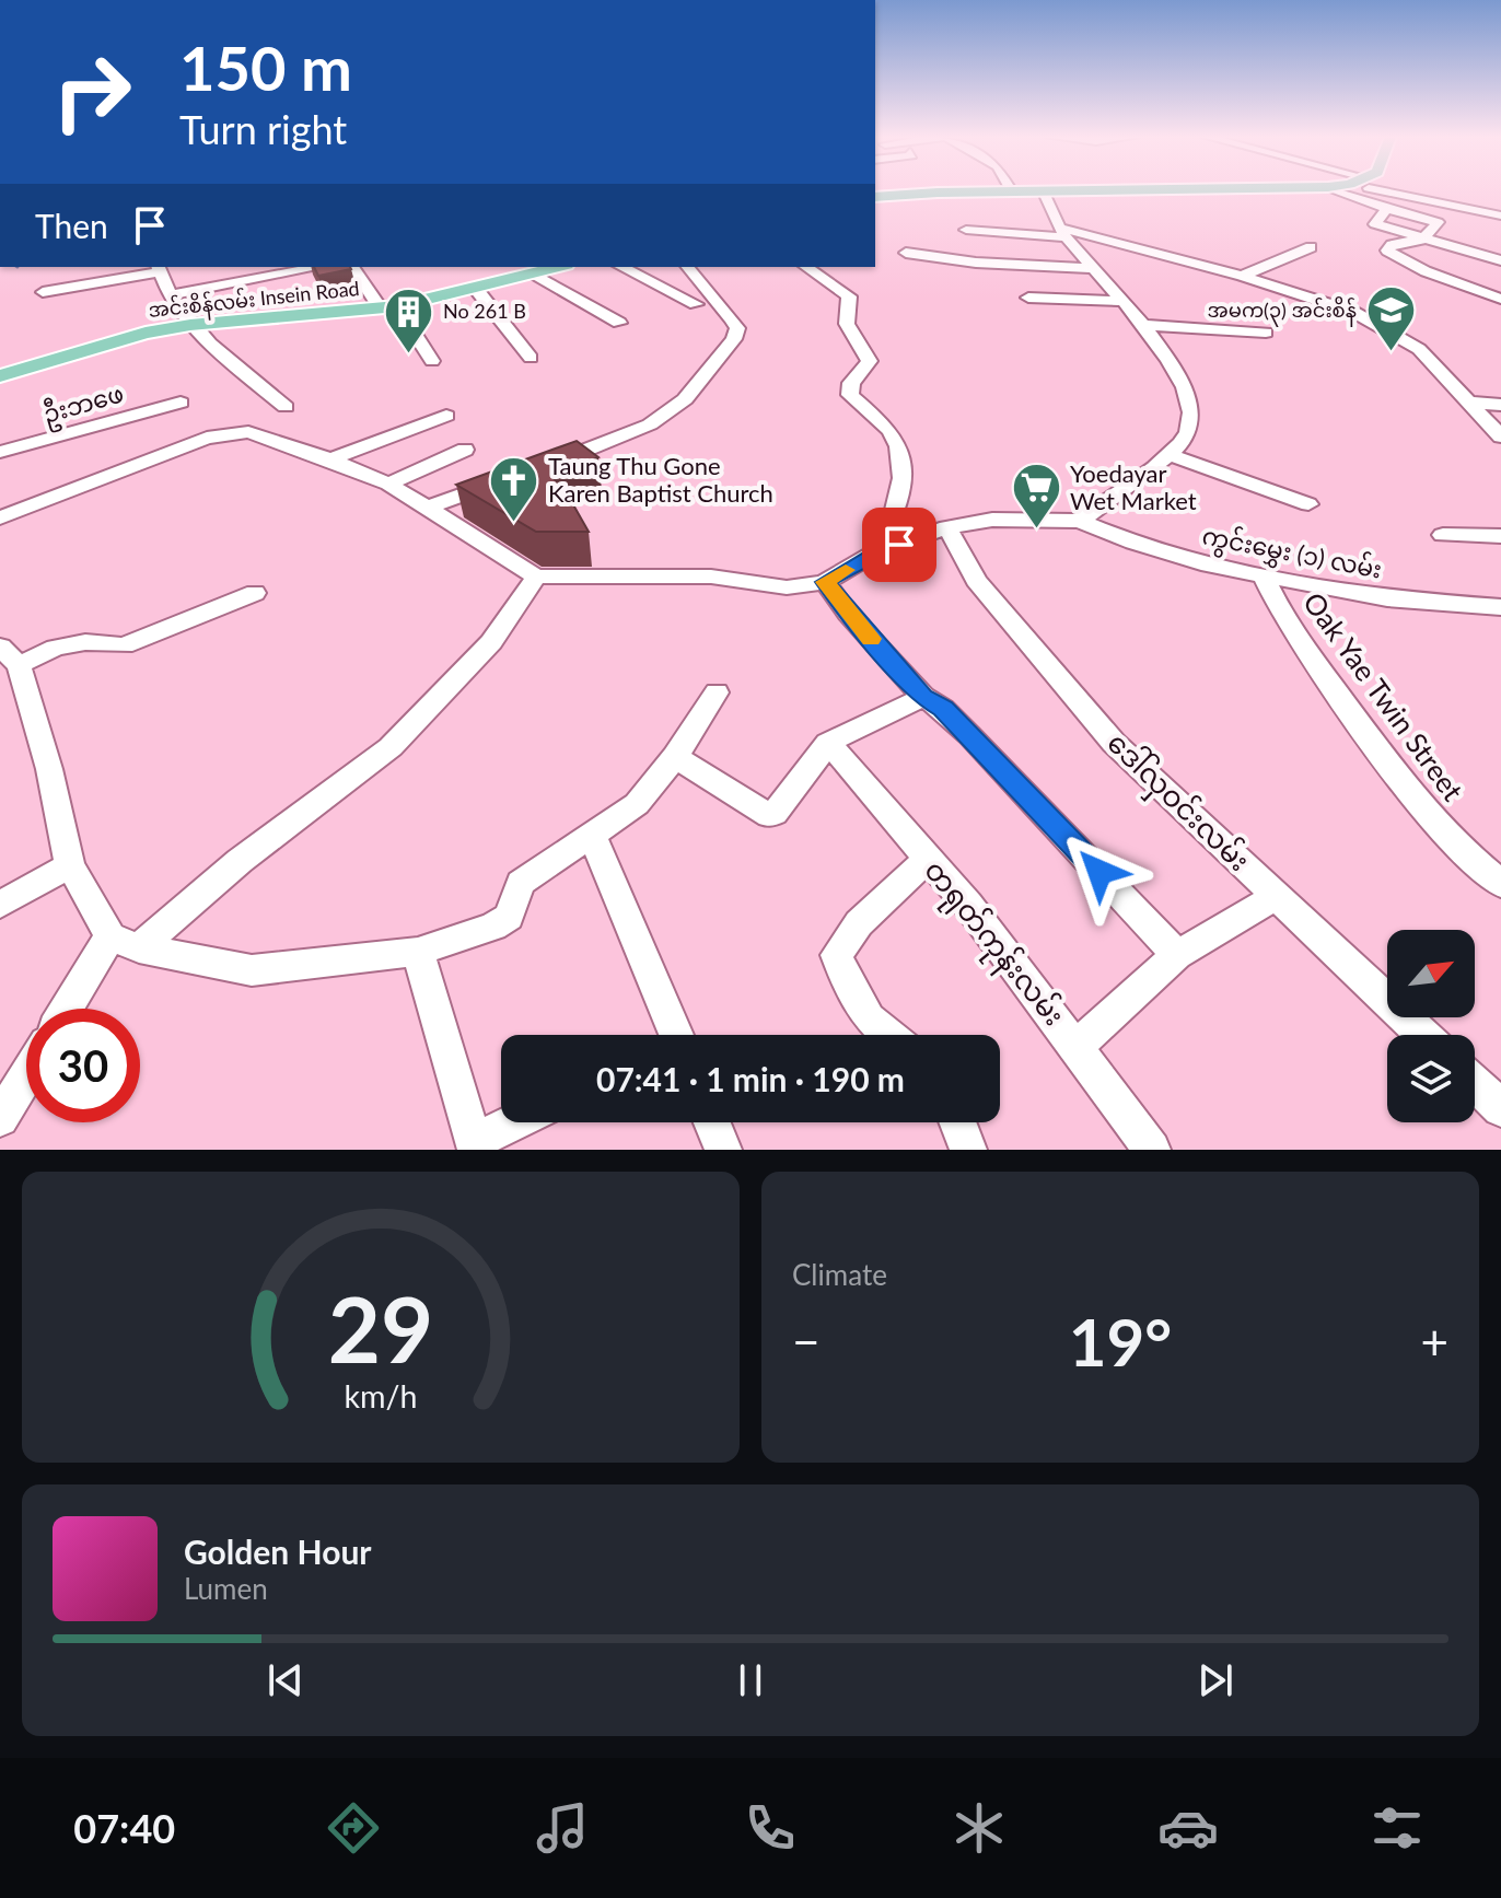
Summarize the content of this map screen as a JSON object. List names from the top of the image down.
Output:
{
  "streets": {
    "main road": ["အင်းစိန်လမ်း Insein Road"],
    "street": [
      "ဦးဘဖေ",
      "ကွင်းမွှေး (၁) လမ်း",
      "Oak Yae Twin Street",
      "ဒေါ်လှဝင်းလမ်း",
      "တရုတ်ကုန်းလမ်း"
    ]
  },
  "crossings": [
    ["ကွင်းမွှေး (၁) လမ်း", "Oak Yae Twin Street"],
    ["ကွင်းမွှေး (၁) လမ်း", "ဒေါ်လှဝင်းလမ်း"]
  ],
  "places": {
    "school or university": ["အမက(၃) အင်းစိန်"],
    "building": ["No 261 B"],
    "church": ["Taung Thu Gone Karen Baptist Church"],
    "supermarket": ["Yoedayar Wet Market"]
  },
  "north": "top right",
  "page": {
    "turn": ["150 m", "Turn right"],
    "then": "Then",
    "limit": "30",
    "trip": "07:41 · 1 min · 190 m",
    "tile": "Climate",
    "heat": ["−", "19°", "+"],
    "song": ["Golden Hour", "Lumen"],
    "tabs": "07:40",
    "gauge": ["29", "km/h"]
  }
}
